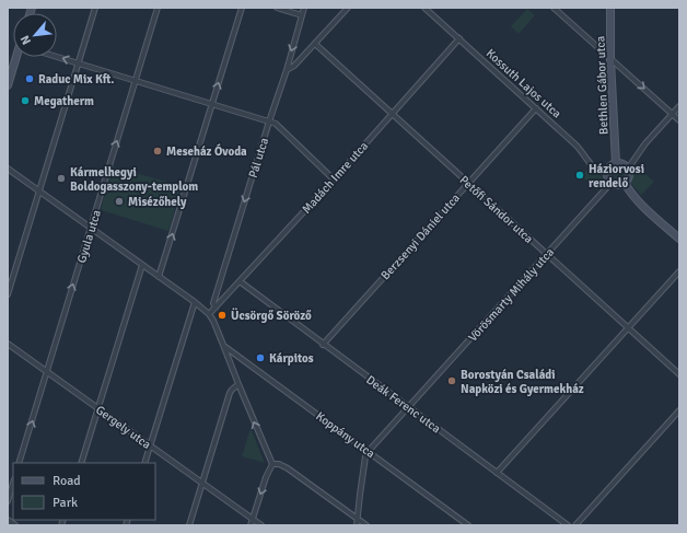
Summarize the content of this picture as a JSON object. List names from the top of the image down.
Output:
{
  "streets": {
    "street": [
      "Kossuth Lajos utca",
      "Bethlen Gábor utca",
      "Pál utca",
      "Madách Imre utca",
      "Petőfi Sándor utca",
      "Gyula utca",
      "Berzsenyi Dániel utca",
      "Vörösmarty Mihály utca",
      "Deák Ferenc utca",
      "Gergely utca",
      "Koppány utca"
    ]
  },
  "crossings": [
    ["Kossuth Lajos utca", "Bethlen Gábor utca"],
    ["Kossuth Lajos utca", "Madách Imre utca"],
    ["Kossuth Lajos utca", "Berzsenyi Dániel utca"],
    ["Kossuth Lajos utca", "Vörösmarty Mihály utca"],
    ["Bethlen Gábor utca", "Vörösmarty Mihály utca"],
    ["Pál utca", "Madách Imre utca"],
    ["Madách Imre utca", "Petőfi Sándor utca"],
    ["Madách Imre utca", "Deák Ferenc utca"],
    ["Petőfi Sándor utca", "Berzsenyi Dániel utca"],
    ["Petőfi Sándor utca", "Vörösmarty Mihály utca"],
    ["Gyula utca", "Gergely utca"],
    ["Berzsenyi Dániel utca", "Deák Ferenc utca"],
    ["Vörösmarty Mihály utca", "Deák Ferenc utca"],
    ["Vörösmarty Mihály utca", "Koppány utca"]
  ],
  "one_way": ["Pál utca", "Gyula utca"],
  "places": [
    "Raduc Mix Kft.",
    "Megatherm",
    "Meseház Óvoda",
    "Háziorvosi rendelő",
    "Kármelhegyi Boldogasszony-templom",
    "Misézőhely",
    "Ücsörgő Söröző",
    "Kárpitos",
    "Borostyán Családi Napközi és Gyermekház"
  ],
  "legend": ["Road", "Park"],
  "north": "bottom left"
}
